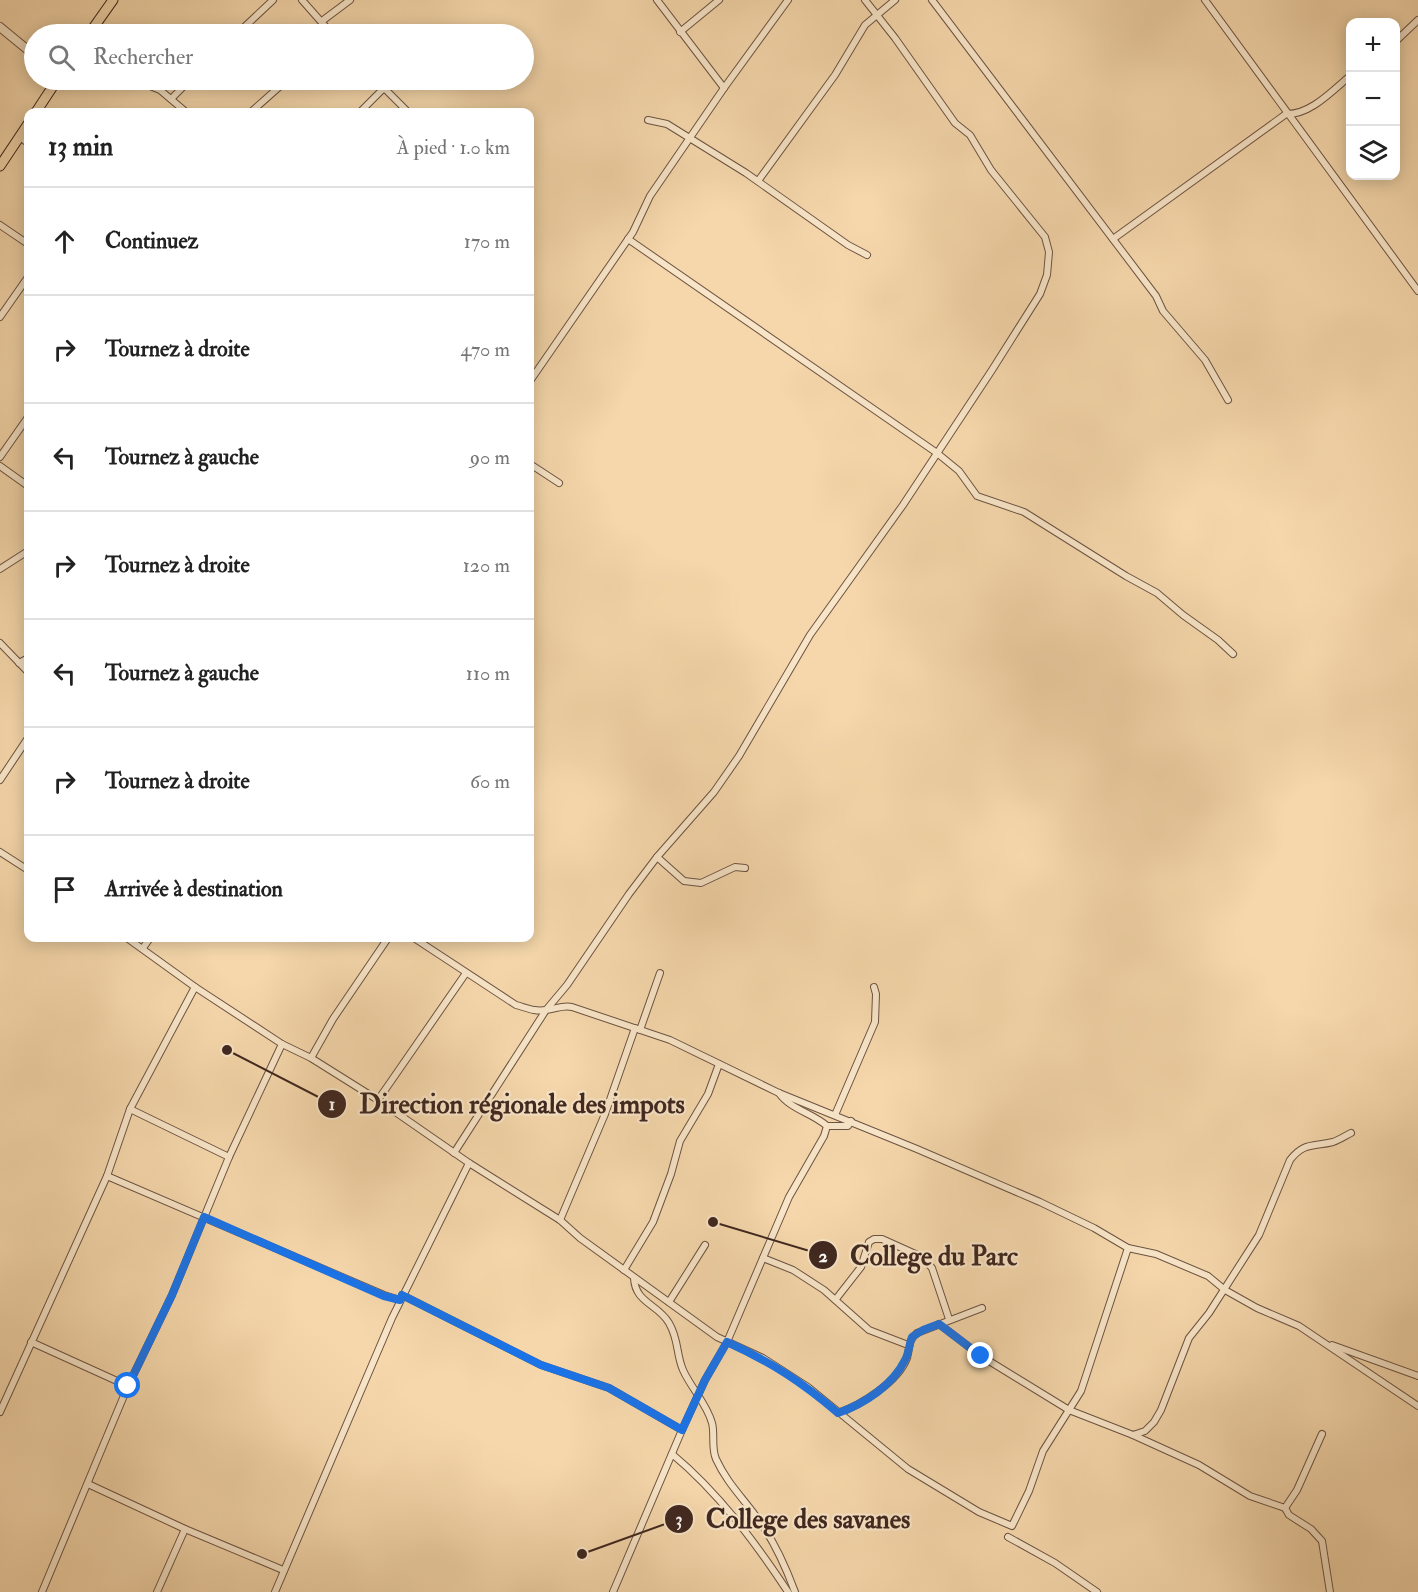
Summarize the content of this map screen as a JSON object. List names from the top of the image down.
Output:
{
  "places": ["Direction régionale des impots", "College du Parc", "College des savanes"],
  "page": {
    "map_buttons": ["+", "−"],
    "search": "Rechercher",
    "heading": ["13 min", "À pied · 1.0 km"],
    "list": [
      ["Continuez", "170 m"],
      ["Tournez à droite", "470 m"],
      ["Tournez à gauche", "90 m"],
      ["Tournez à droite", "120 m"],
      ["Tournez à gauche", "110 m"],
      ["Tournez à droite", "60 m"],
      "Arrivée à destination"
    ]
  }
}
